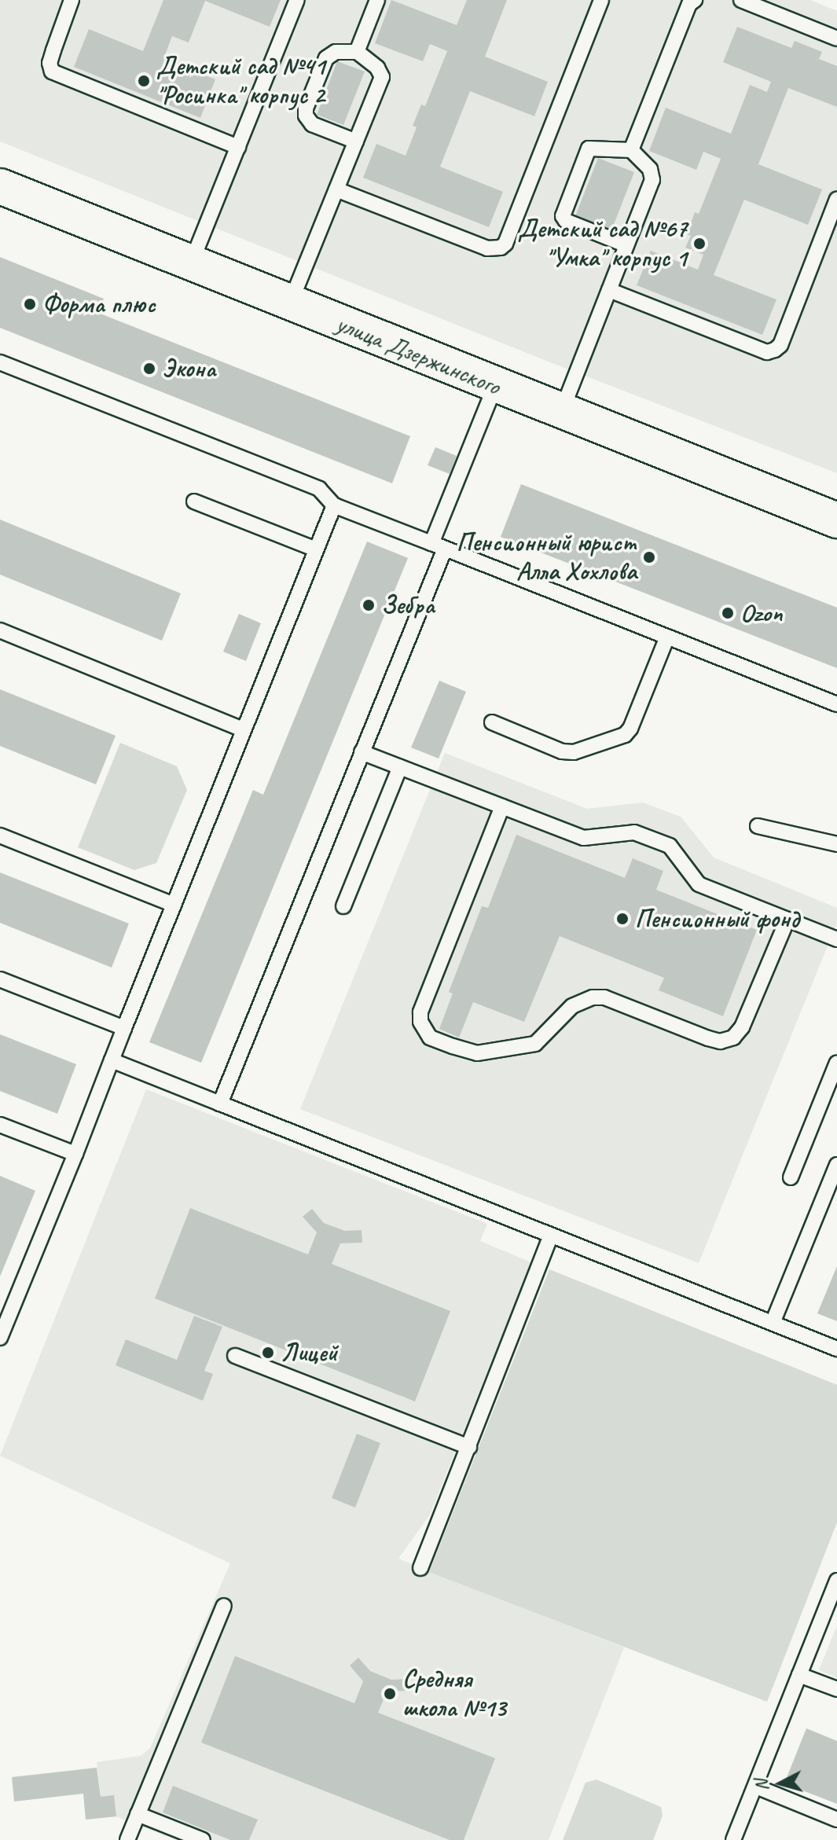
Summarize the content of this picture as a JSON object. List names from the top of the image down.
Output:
{
  "streets": {
    "street": ["улица Дзержинского"]
  },
  "places": [
    "Детский сад №41 \"Росинка\" корпус 2",
    "Детский сад №67 \"Умка\" корпус 1",
    "Форма плюс",
    "Экона",
    "Пенсионный юрист Алла Хохлова",
    "Зебра",
    "Ozon",
    "Пенсионный фонд",
    "Лицей",
    "Средняя школа №13"
  ],
  "north": "left"
}
